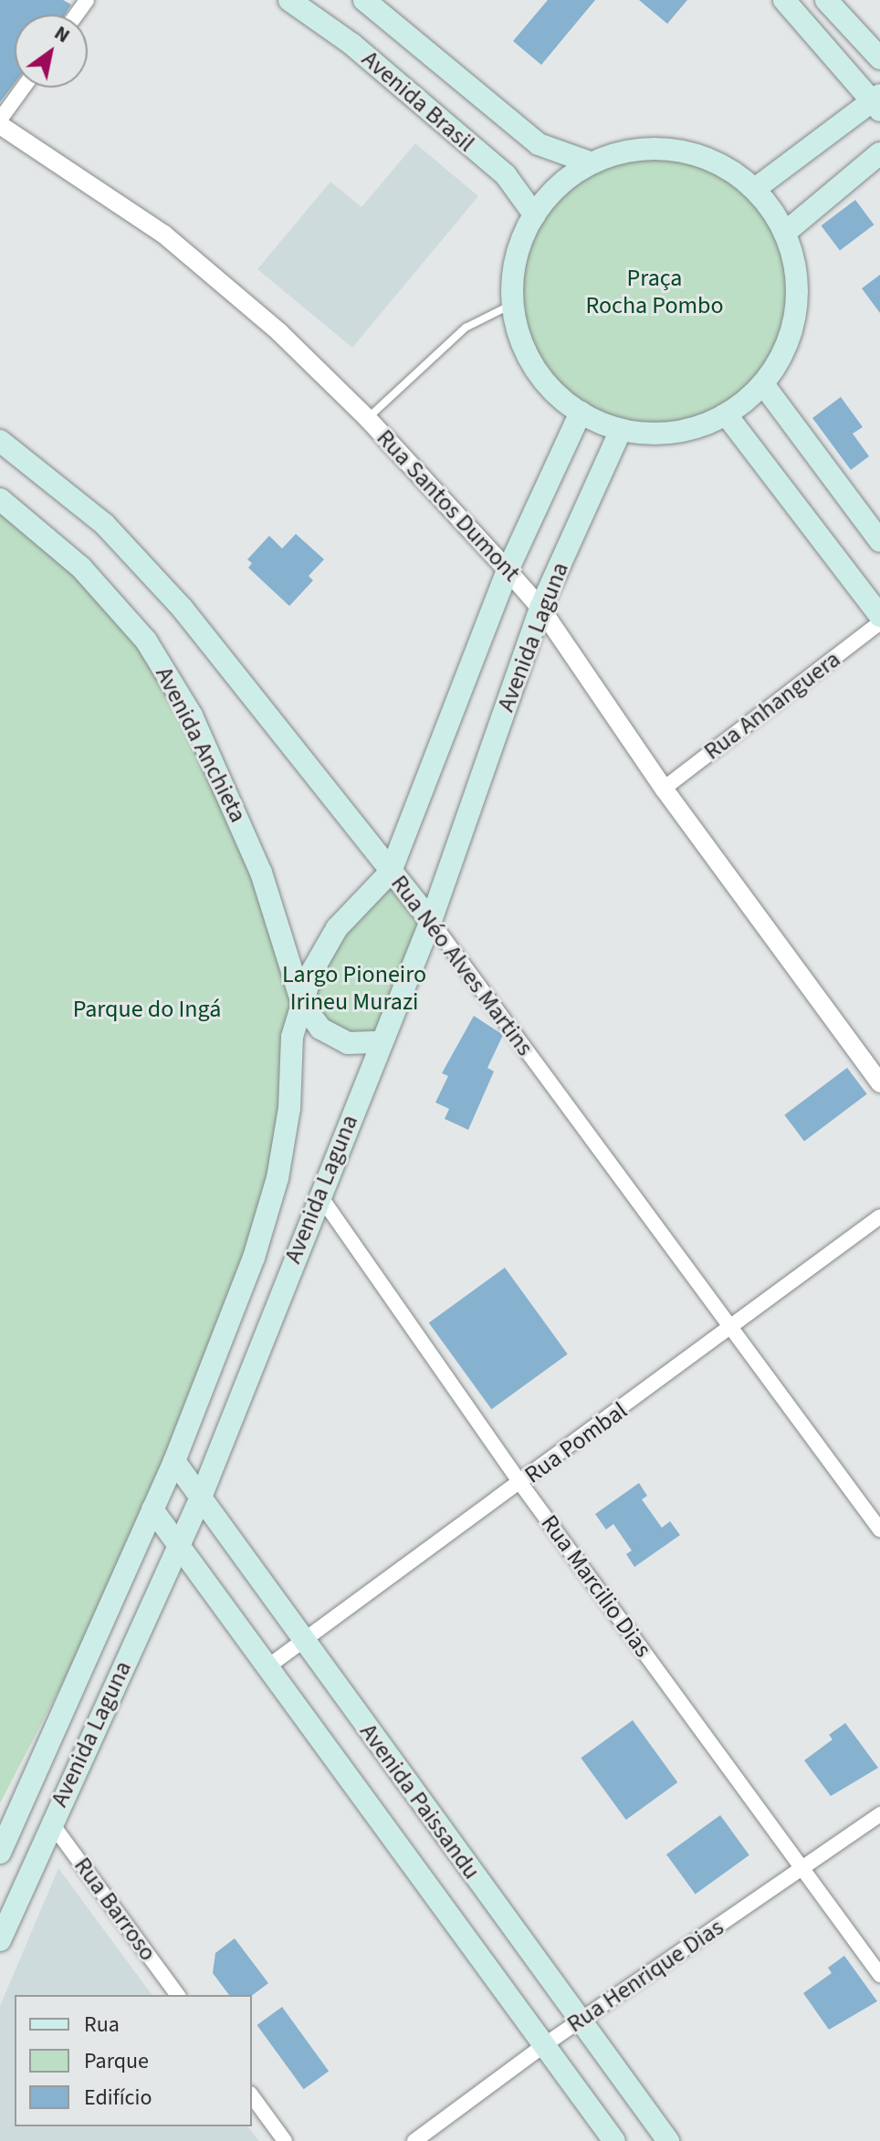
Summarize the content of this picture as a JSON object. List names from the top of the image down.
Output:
{
  "streets": {
    "main road": [
      "Avenida Brasil",
      "Avenida Laguna",
      "Avenida Anchieta",
      "Rua Néo Alves Martins",
      "Avenida Paissandu"
    ],
    "street": [
      "Rua Santos Dumont",
      "Rua Anhanguera",
      "Rua Pombal",
      "Rua Marcilio Dias",
      "Rua Barroso",
      "Rua Henrique Dias"
    ]
  },
  "crossings": [
    ["Rua Santos Dumont", "Avenida Laguna"],
    ["Rua Santos Dumont", "Rua Anhanguera"],
    ["Avenida Laguna", "Avenida Anchieta"],
    ["Avenida Laguna", "Rua Néo Alves Martins"],
    ["Avenida Laguna", "Rua Marcilio Dias"],
    ["Avenida Laguna", "Avenida Paissandu"],
    ["Avenida Laguna", "Rua Barroso"],
    ["Rua Néo Alves Martins", "Rua Pombal"],
    ["Rua Pombal", "Rua Marcilio Dias"],
    ["Rua Pombal", "Avenida Paissandu"],
    ["Rua Marcilio Dias", "Rua Henrique Dias"],
    ["Avenida Paissandu", "Rua Henrique Dias"]
  ],
  "parks": ["Praça Rocha Pombo", "Largo Pioneiro Irineu Murazi", "Parque do Ingá"],
  "legend": ["Rua", "Parque", "Edifício"],
  "north": "top right"
}
